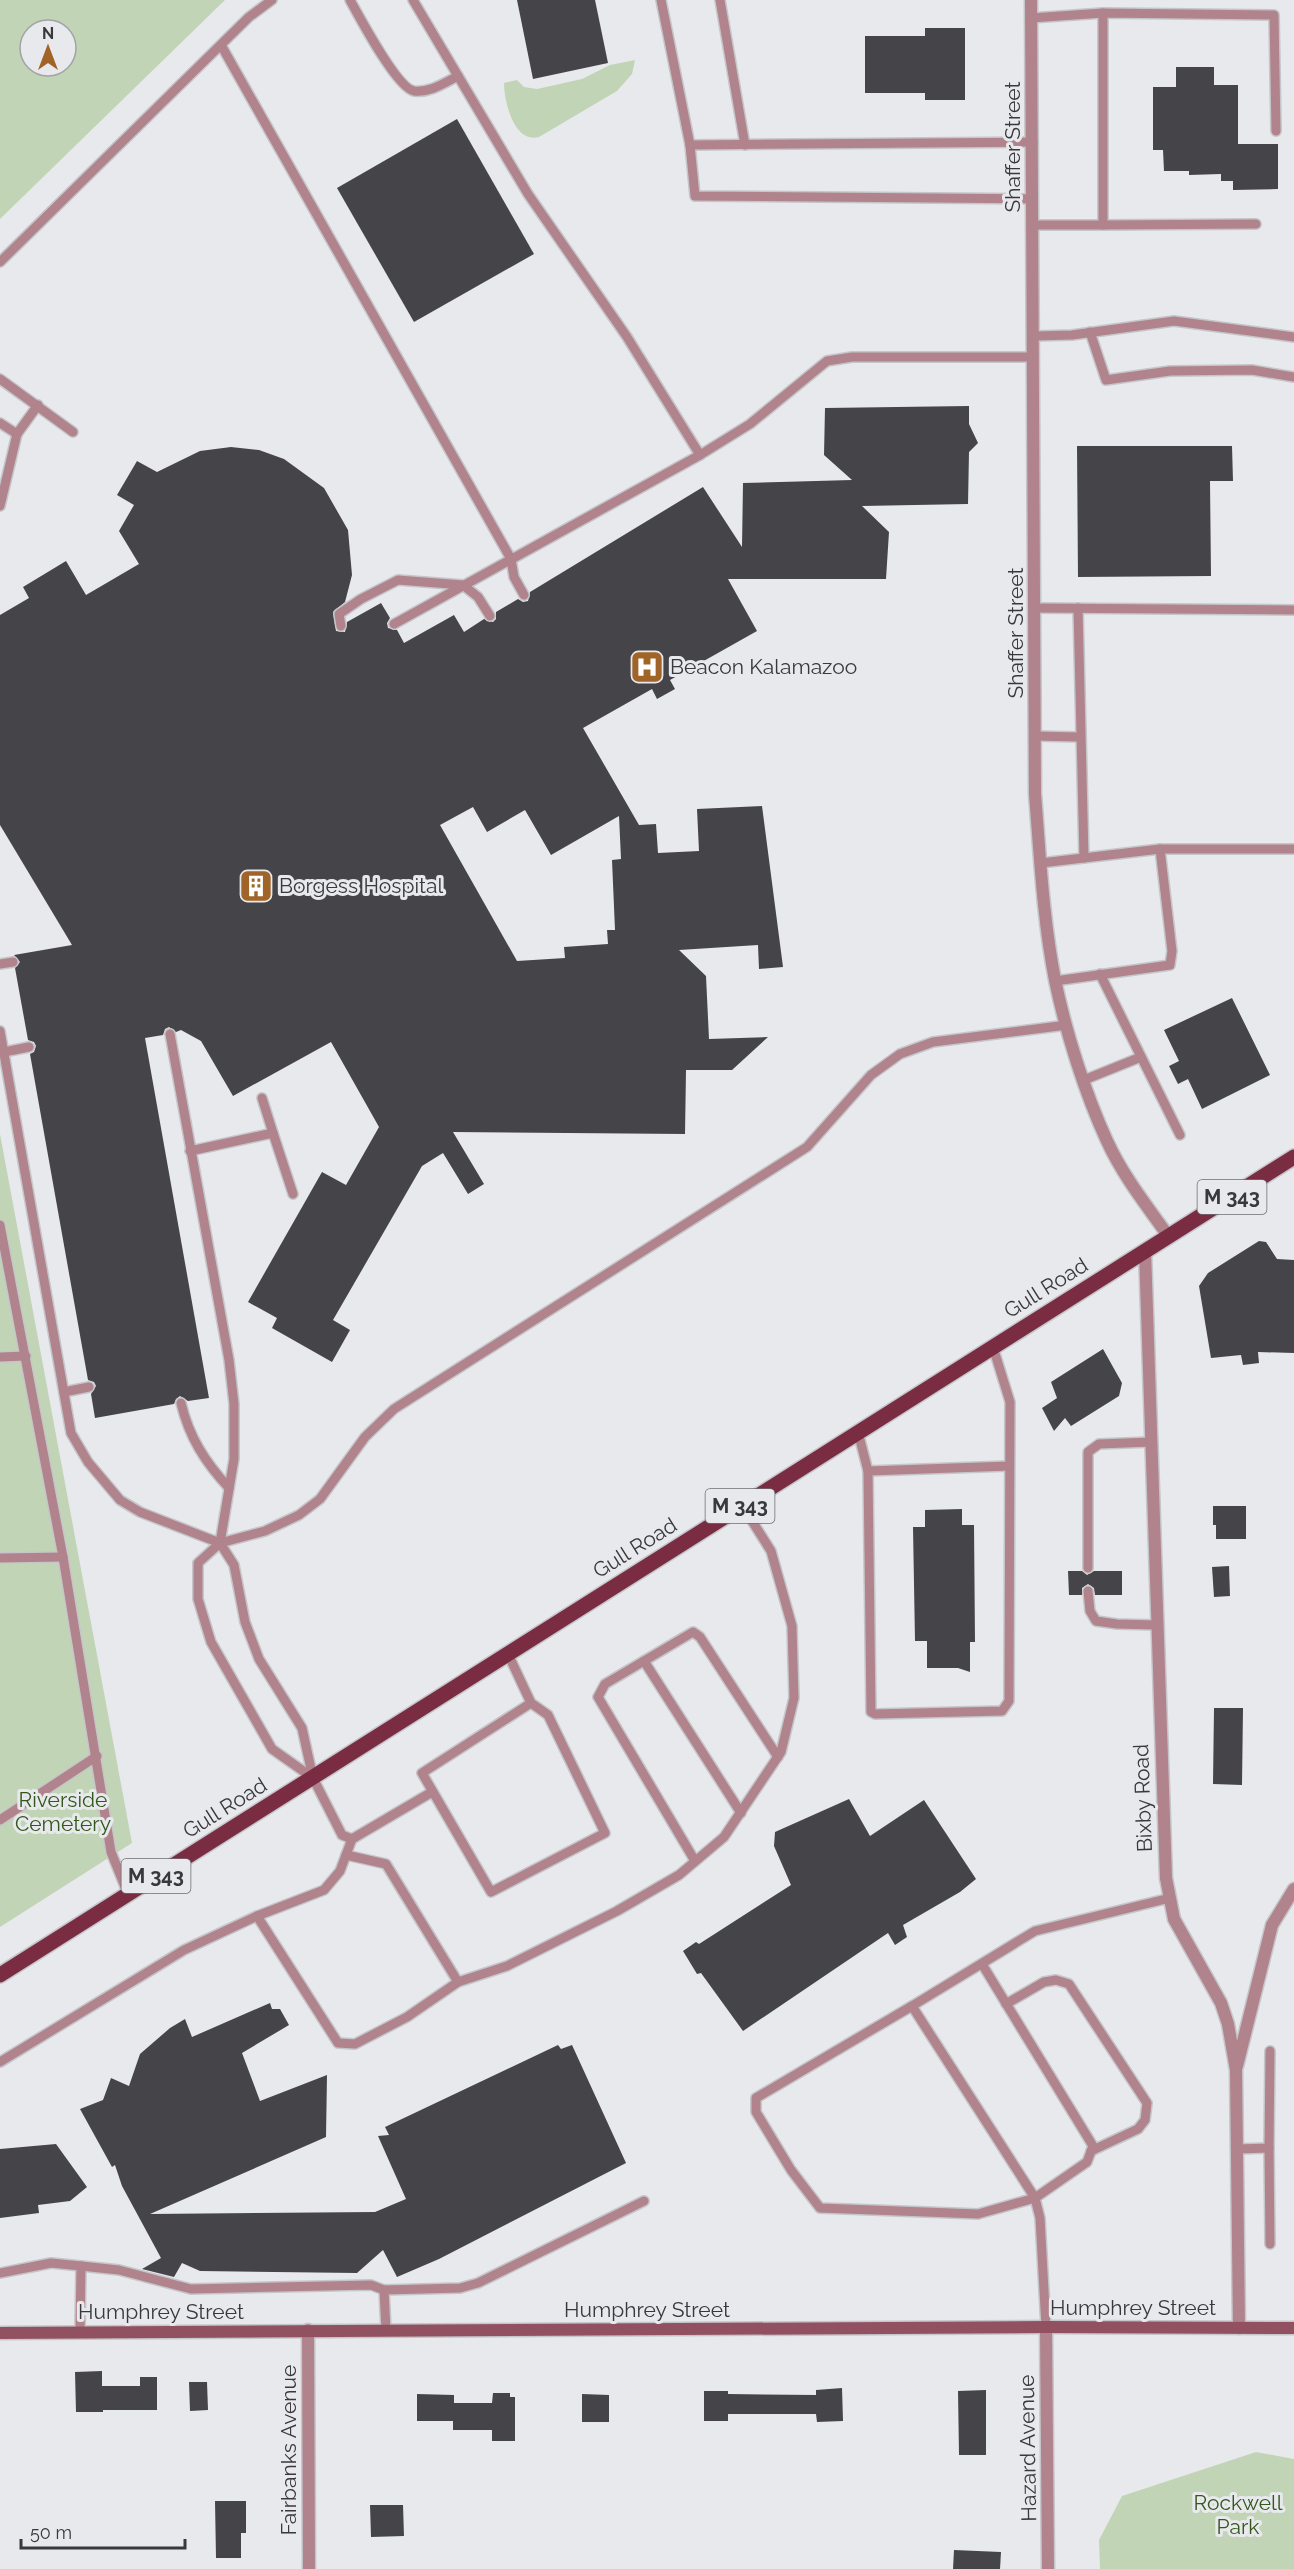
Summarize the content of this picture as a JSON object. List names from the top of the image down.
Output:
{
  "streets": {
    "main road": ["M 343", "Gull Road"],
    "street": [
      "Shaffer Street",
      "Bixby Road",
      "Humphrey Street",
      "Hazard Avenue",
      "Fairbanks Avenue"
    ]
  },
  "crossings": [
    ["Shaffer Street", "Gull Road"],
    ["Gull Road", "Bixby Road"],
    ["Bixby Road", "Humphrey Street"],
    ["Humphrey Street", "Hazard Avenue"],
    ["Humphrey Street", "Fairbanks Avenue"]
  ],
  "parks": ["Riverside Cemetery", "Rockwell Park"],
  "places": {
    "hospital": ["Beacon Kalamazoo"],
    "building": ["Borgess Hospital"]
  },
  "scale_bar": "50 m",
  "north": "top"
}
